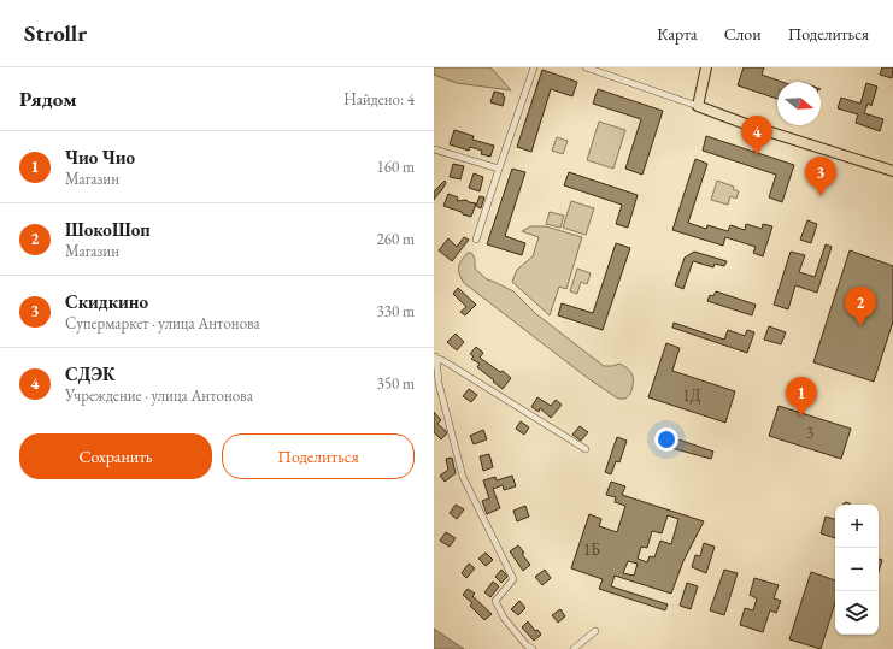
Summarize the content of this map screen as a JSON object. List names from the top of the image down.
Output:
{
  "house_numbers": ["1Д", "3", "1Б"],
  "north": "right",
  "page": {
    "header": "Strollr",
    "nav": ["Карта", "Слои", "Поделиться"],
    "heading": ["Рядом", "Найдено: 4"],
    "pins": [
      "4",
      "3",
      "2",
      "1"
    ],
    "list": [
      {
        "mark": "1",
        "name": "Чио Чио",
        "note": "Магазин",
        "value": "160 m"
      },
      {
        "mark": "2",
        "name": "ШокоШоп",
        "note": "Магазин",
        "value": "260 m"
      },
      {
        "mark": "3",
        "name": "Скидкино",
        "note": "Супермаркет · улица Антонова",
        "value": "330 m"
      },
      {
        "mark": "4",
        "name": "СДЭК",
        "note": "Учреждение · улица Антонова",
        "value": "350 m"
      }
    ],
    "buttons": ["Сохранить", "Поделиться"],
    "map_buttons": ["+", "−"]
  }
}
